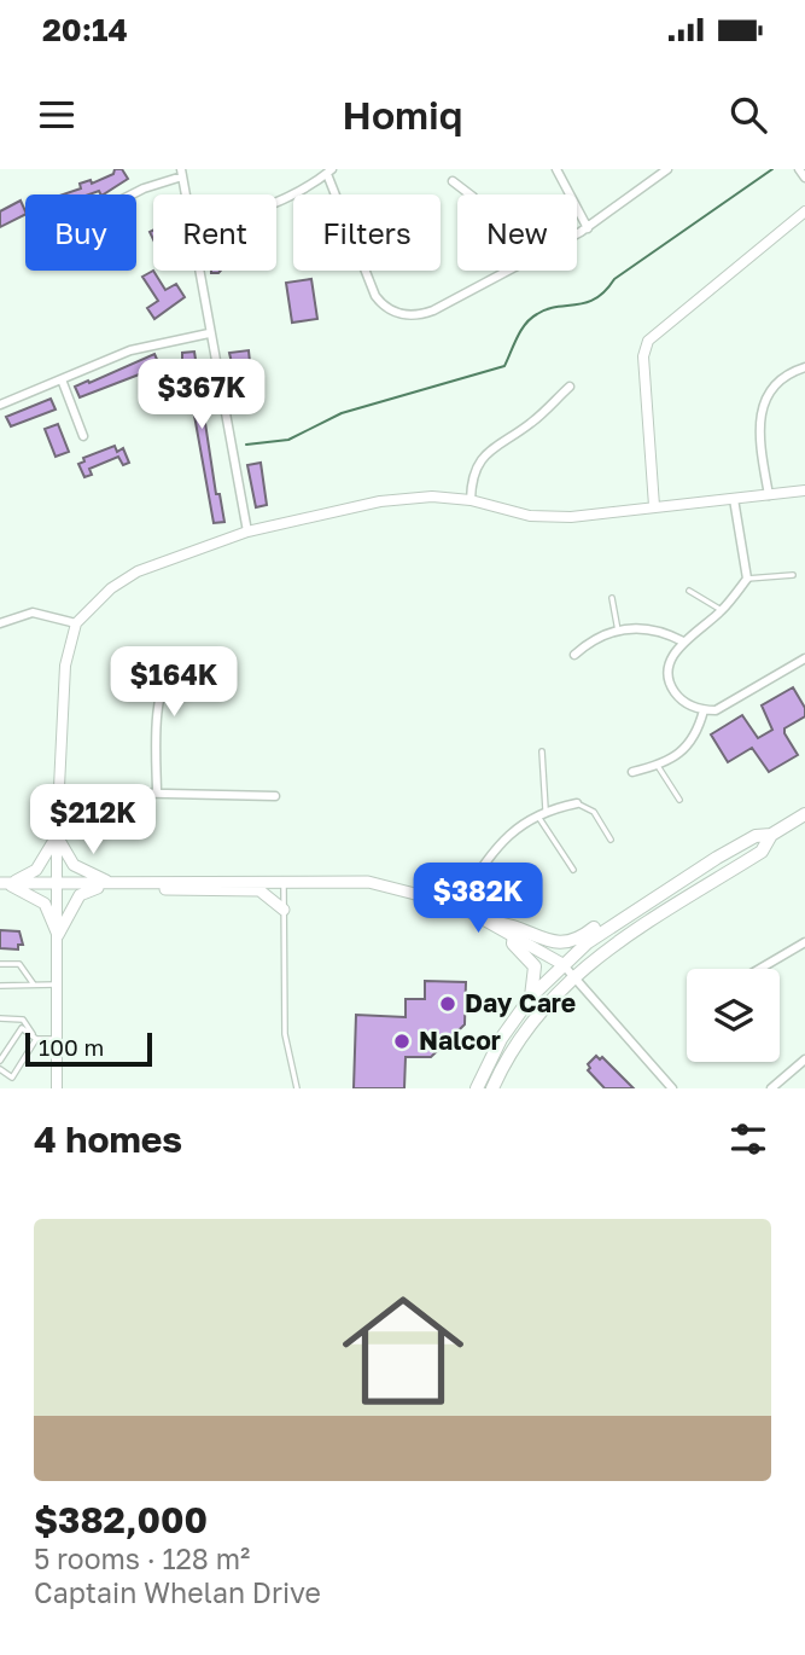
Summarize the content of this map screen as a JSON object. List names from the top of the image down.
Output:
{
  "places": ["Day Care", "Nalcor"],
  "scale_bar": "100 m",
  "page": {
    "status": "20:14",
    "header": "Homiq",
    "chip": [
      "Buy",
      "Rent",
      "Filters",
      "New"
    ],
    "price": [
      "$367K",
      "$164K",
      "$212K",
      "$382K"
    ],
    "scale": "100 m",
    "heading": "4 homes",
    "list": [
      {
        "name": "$382,000",
        "note": "5 rooms · 128 m² · Captain Whelan Drive"
      }
    ]
  }
}
